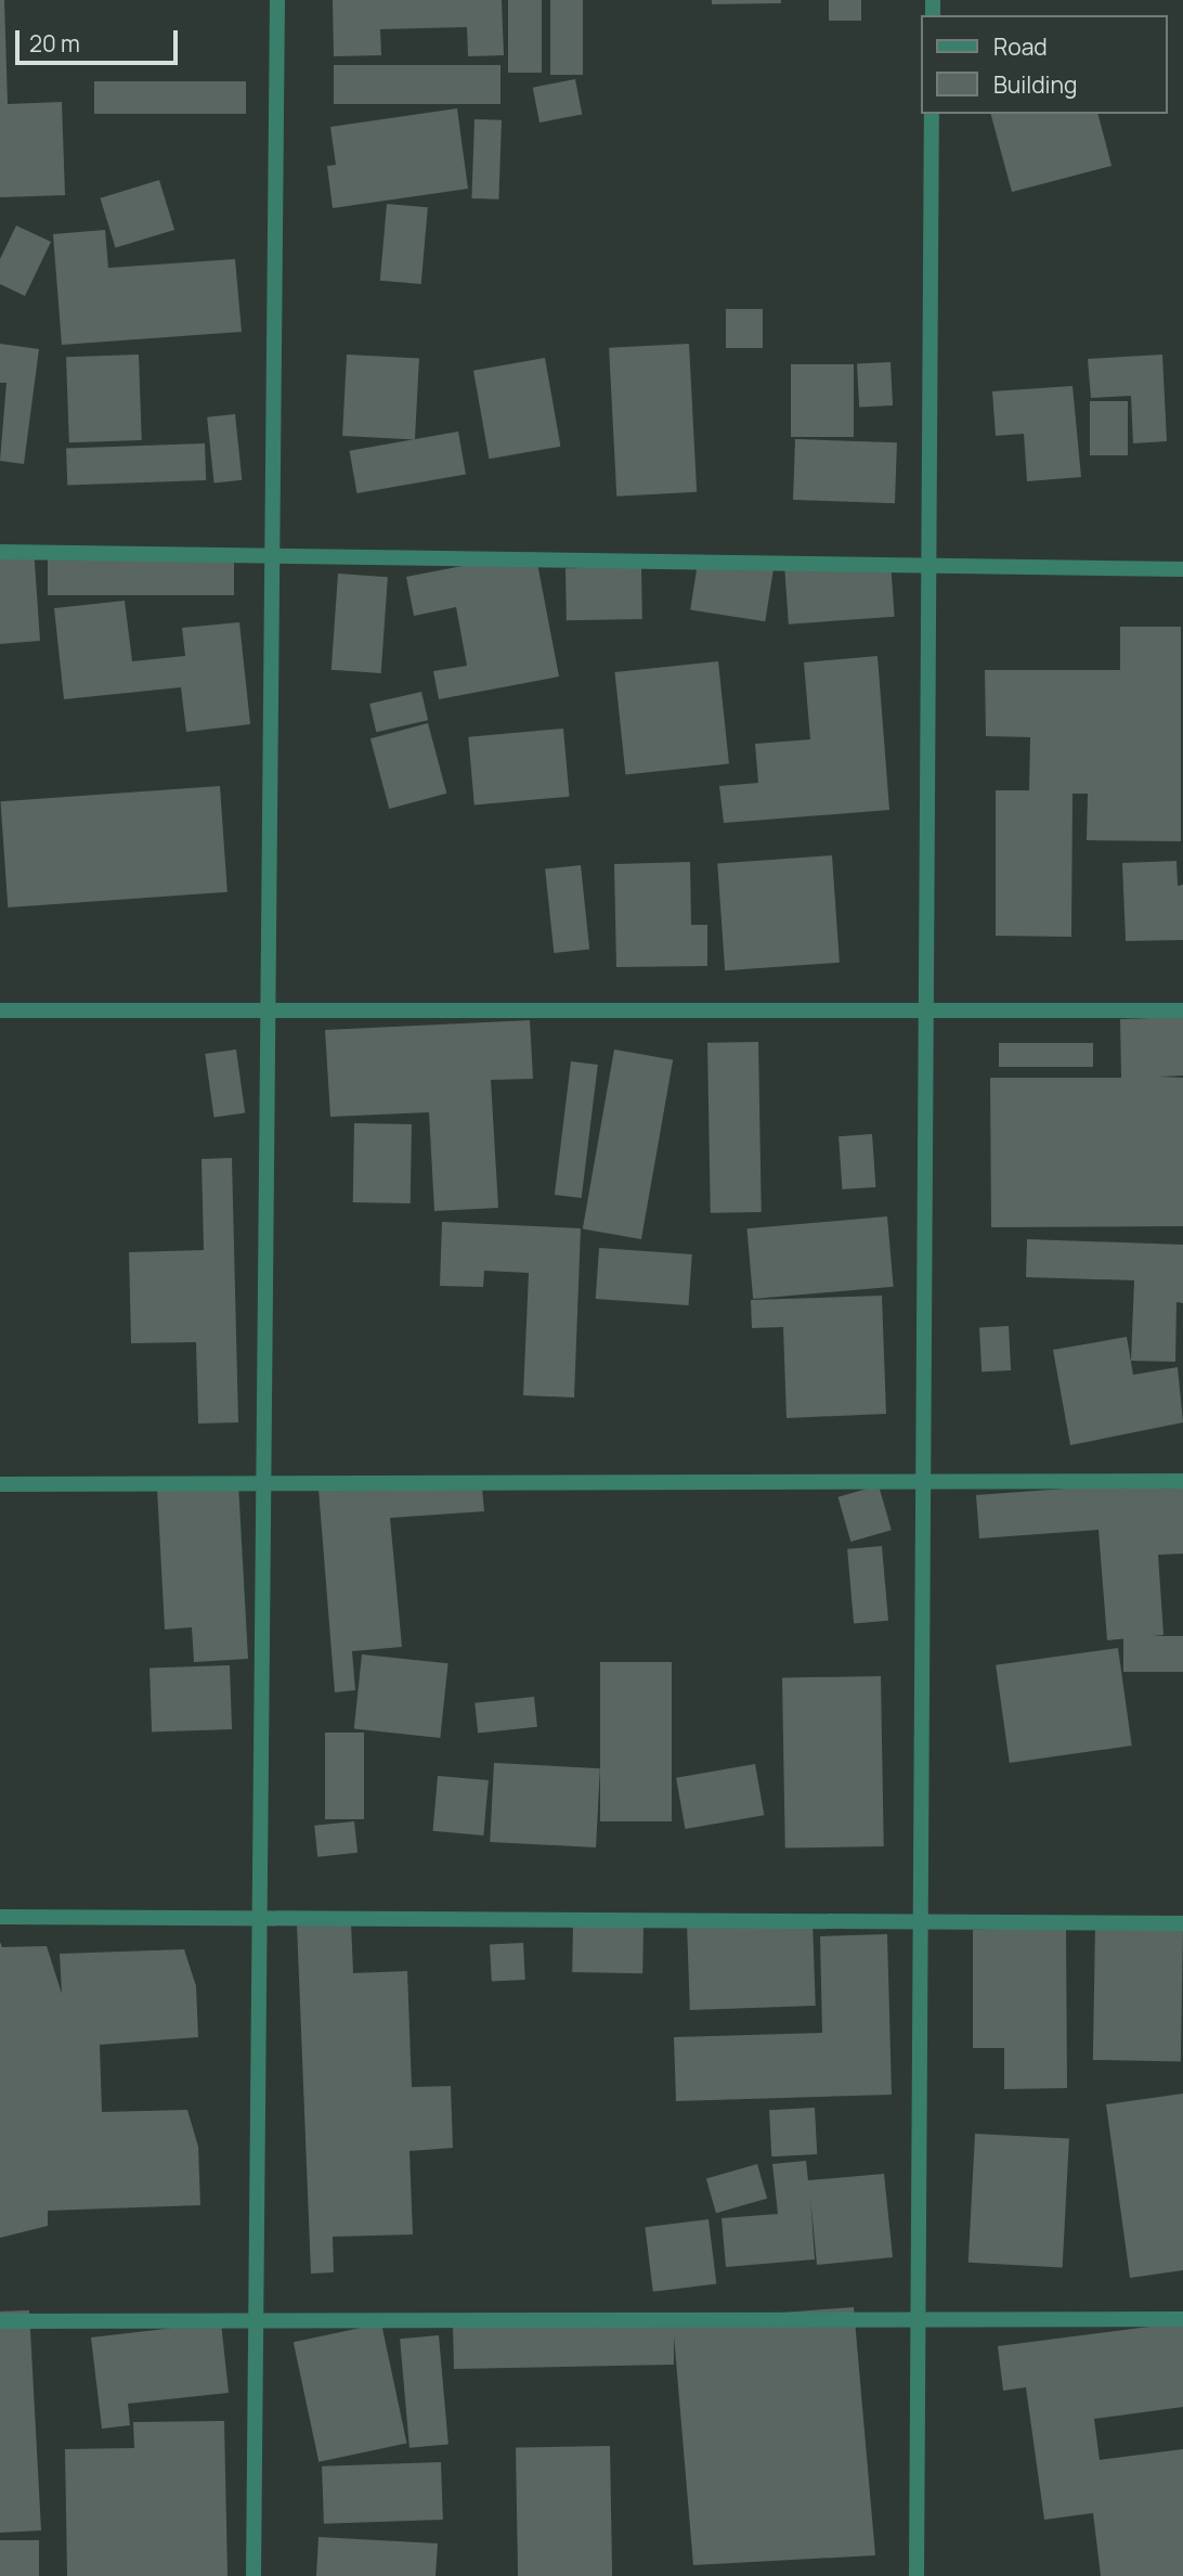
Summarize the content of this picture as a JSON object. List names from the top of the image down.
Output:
{
  "legend": ["Road", "Building"],
  "scale_bar": "20 m"
}
